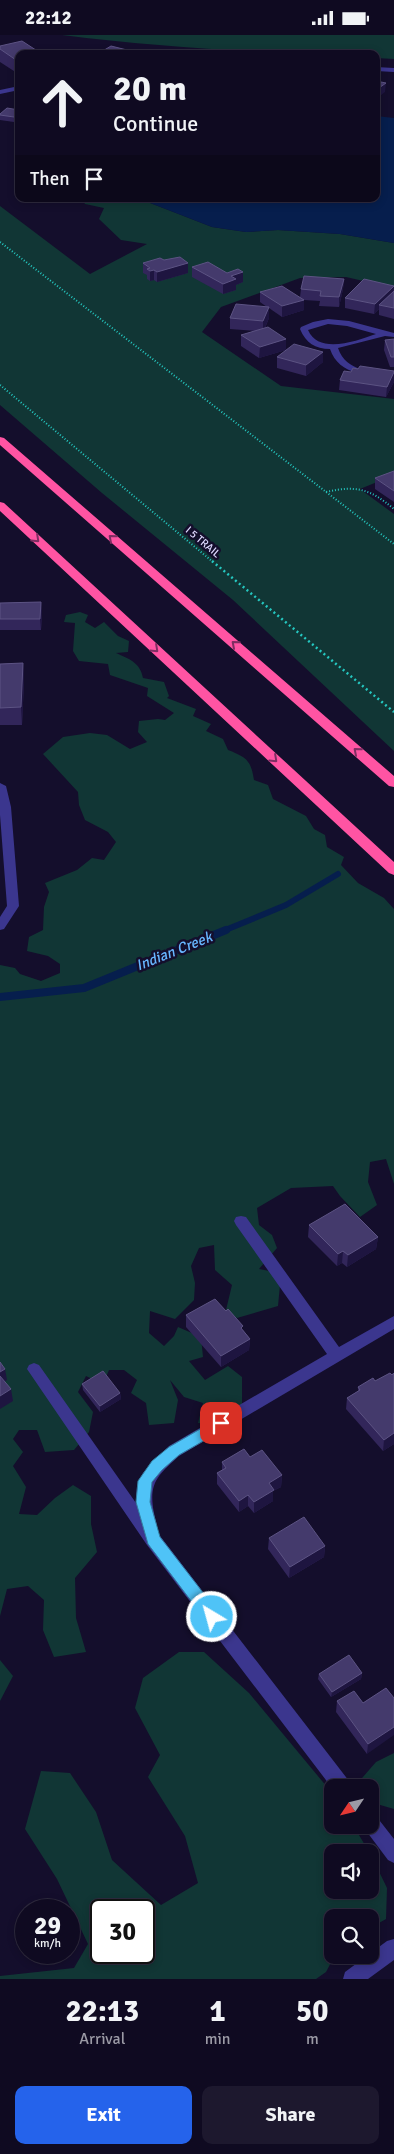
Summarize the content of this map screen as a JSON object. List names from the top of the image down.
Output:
{
  "streets": {
    "path": ["I 5 TRAIL"]
  },
  "water": ["Indian Creek"],
  "north": "bottom left",
  "page": {
    "status": "22:12",
    "turn": ["20 m", "Continue"],
    "then": "Then",
    "speed": "29 km/h",
    "limit": "30",
    "eta": [
      "22:13",
      "Arrival",
      "1",
      "min",
      "50",
      "m"
    ],
    "buttons": ["Exit", "Share"]
  }
}
